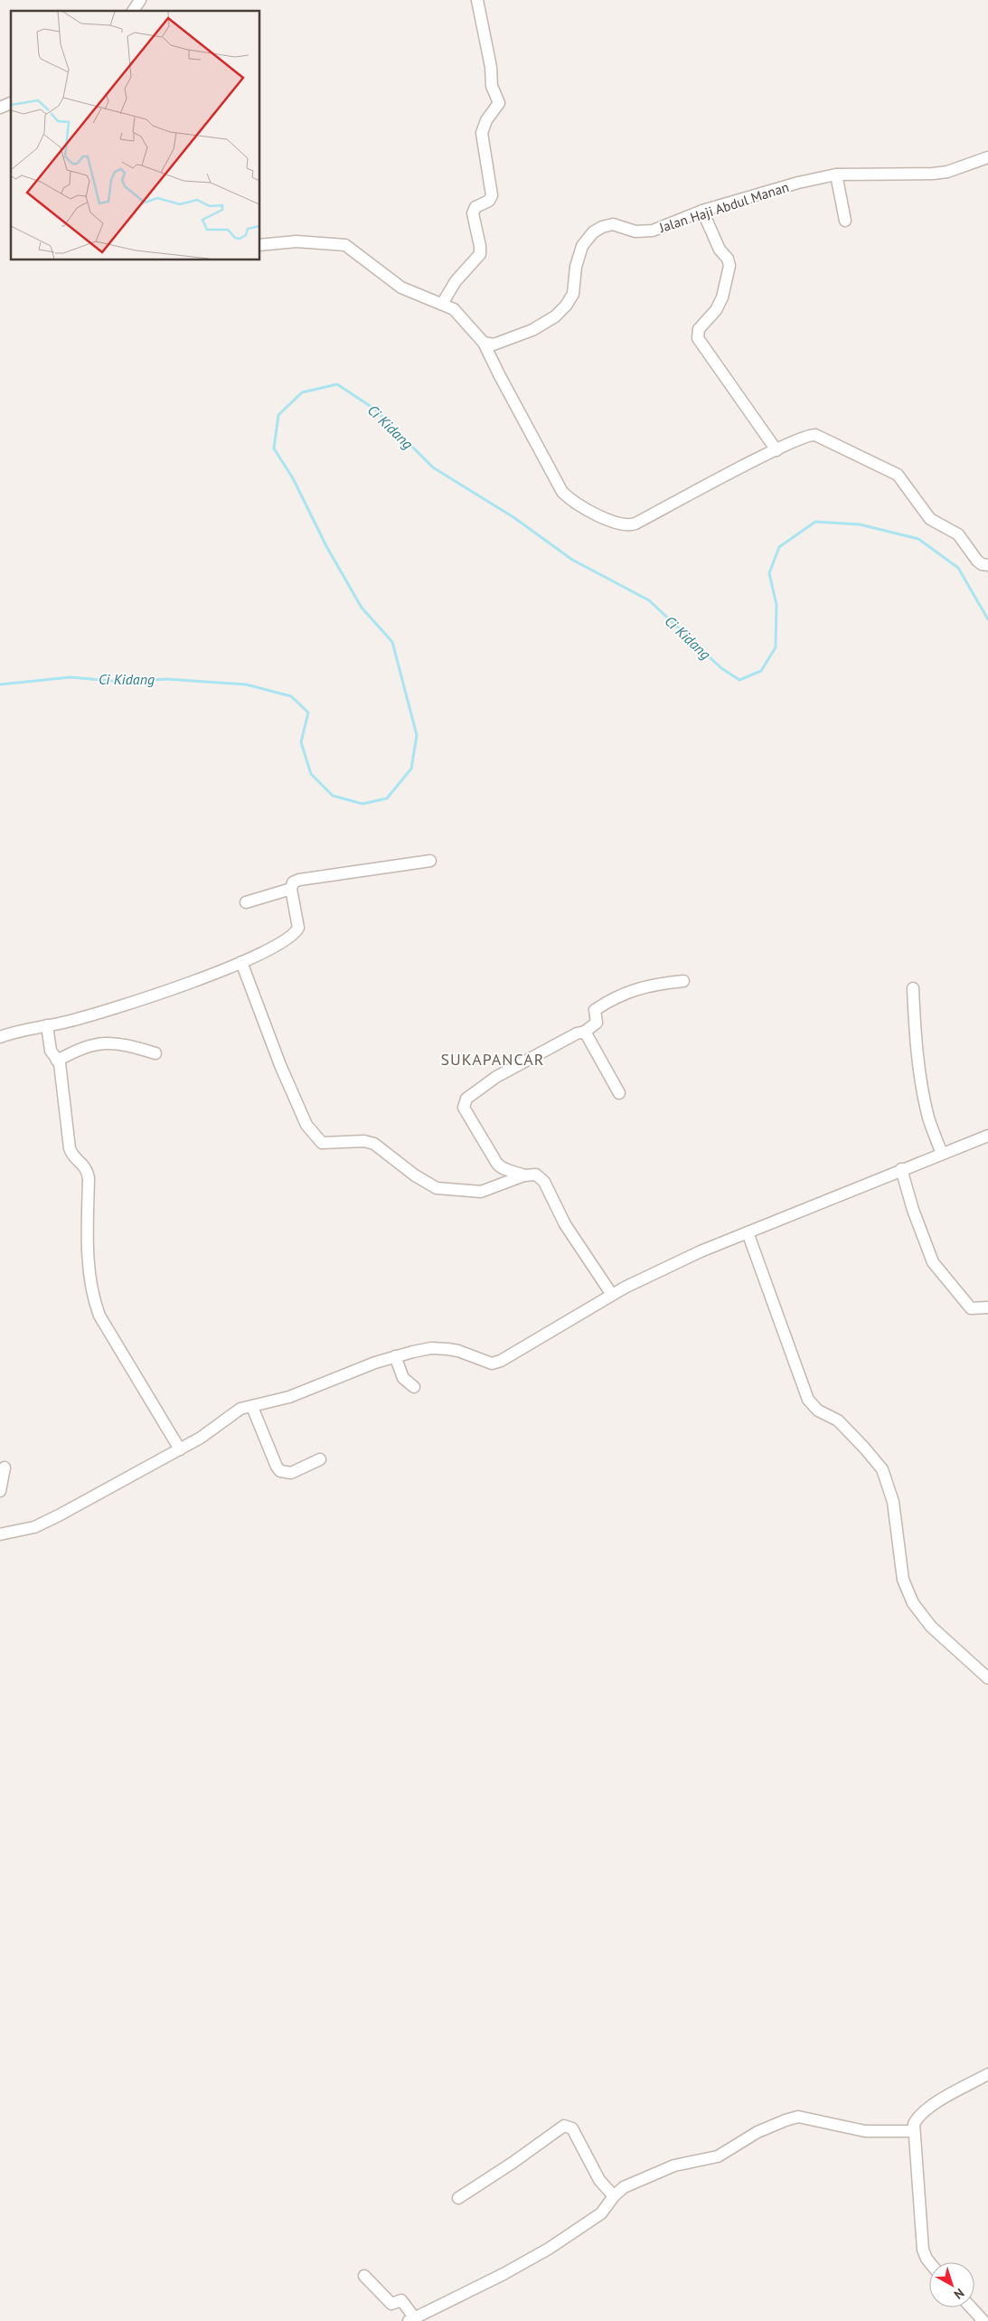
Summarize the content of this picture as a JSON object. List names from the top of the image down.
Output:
{
  "streets": {
    "street": ["Jalan Haji Abdul Manan"]
  },
  "districts": ["SUKAPANCAR"],
  "water": ["Ci Kidang"],
  "north": "bottom right"
}
